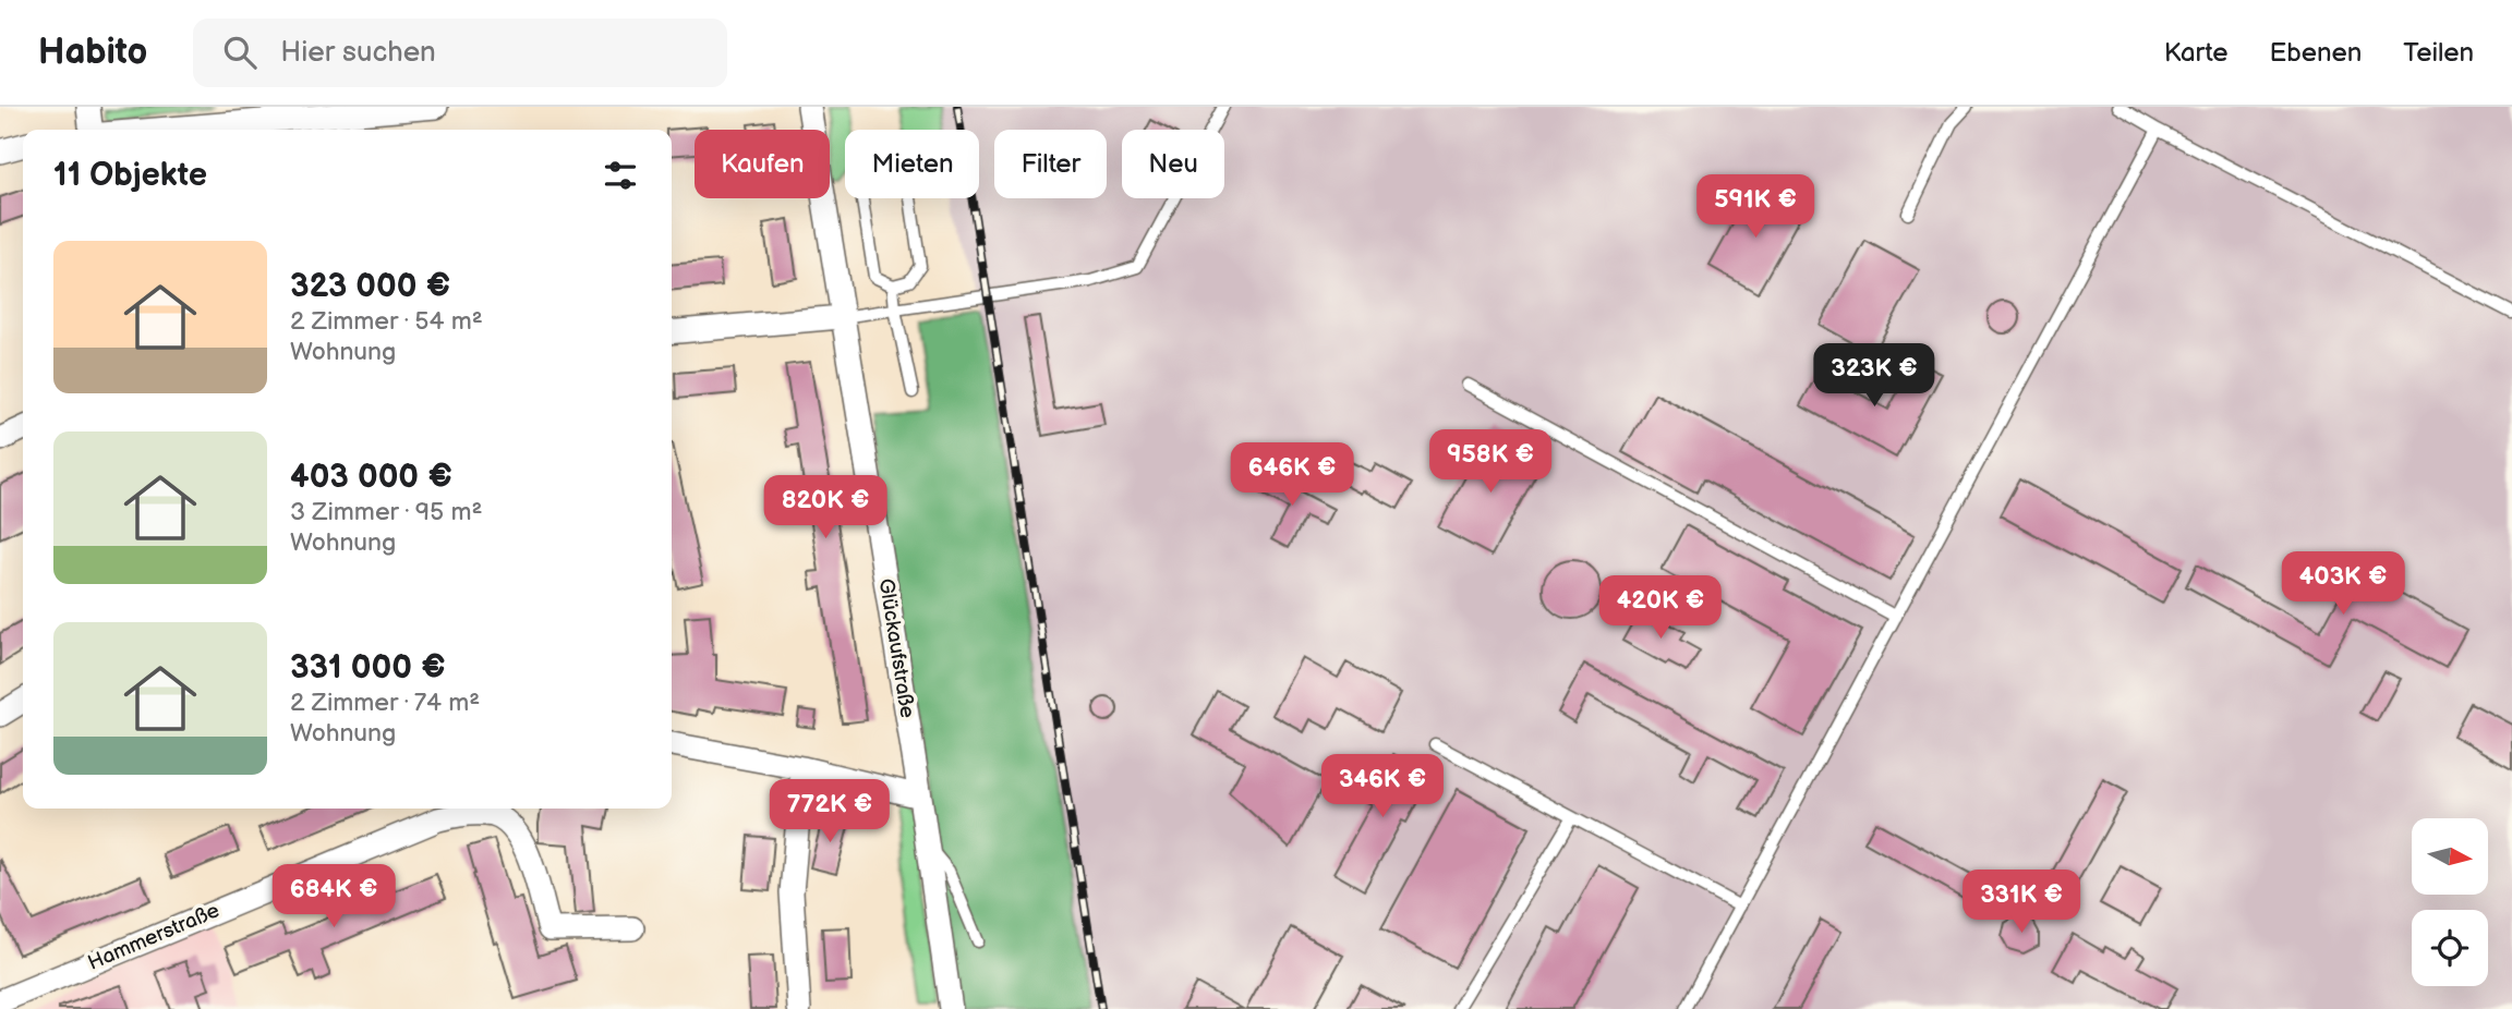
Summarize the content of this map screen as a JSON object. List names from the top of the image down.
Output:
{
  "streets": {
    "street": ["Glückaufstraße", "Hammerstraße"]
  },
  "north": "right",
  "page": {
    "header": "Habito",
    "search": "Hier suchen",
    "nav": ["Karte", "Ebenen", "Teilen"],
    "chip": [
      "Kaufen",
      "Mieten",
      "Filter",
      "Neu"
    ],
    "heading": "11 Objekte",
    "price": [
      "591K €",
      "323K €",
      "958K €",
      "646K €",
      "820K €",
      "403K €",
      "420K €",
      "346K €",
      "772K €",
      "684K €",
      "331K €"
    ],
    "list": [
      {
        "name": "323 000 €",
        "note": "2 Zimmer · 54 m² · Wohnung"
      },
      {
        "name": "403 000 €",
        "note": "3 Zimmer · 95 m² · Wohnung"
      },
      {
        "name": "331 000 €",
        "note": "2 Zimmer · 74 m² · Wohnung"
      }
    ]
  }
}
